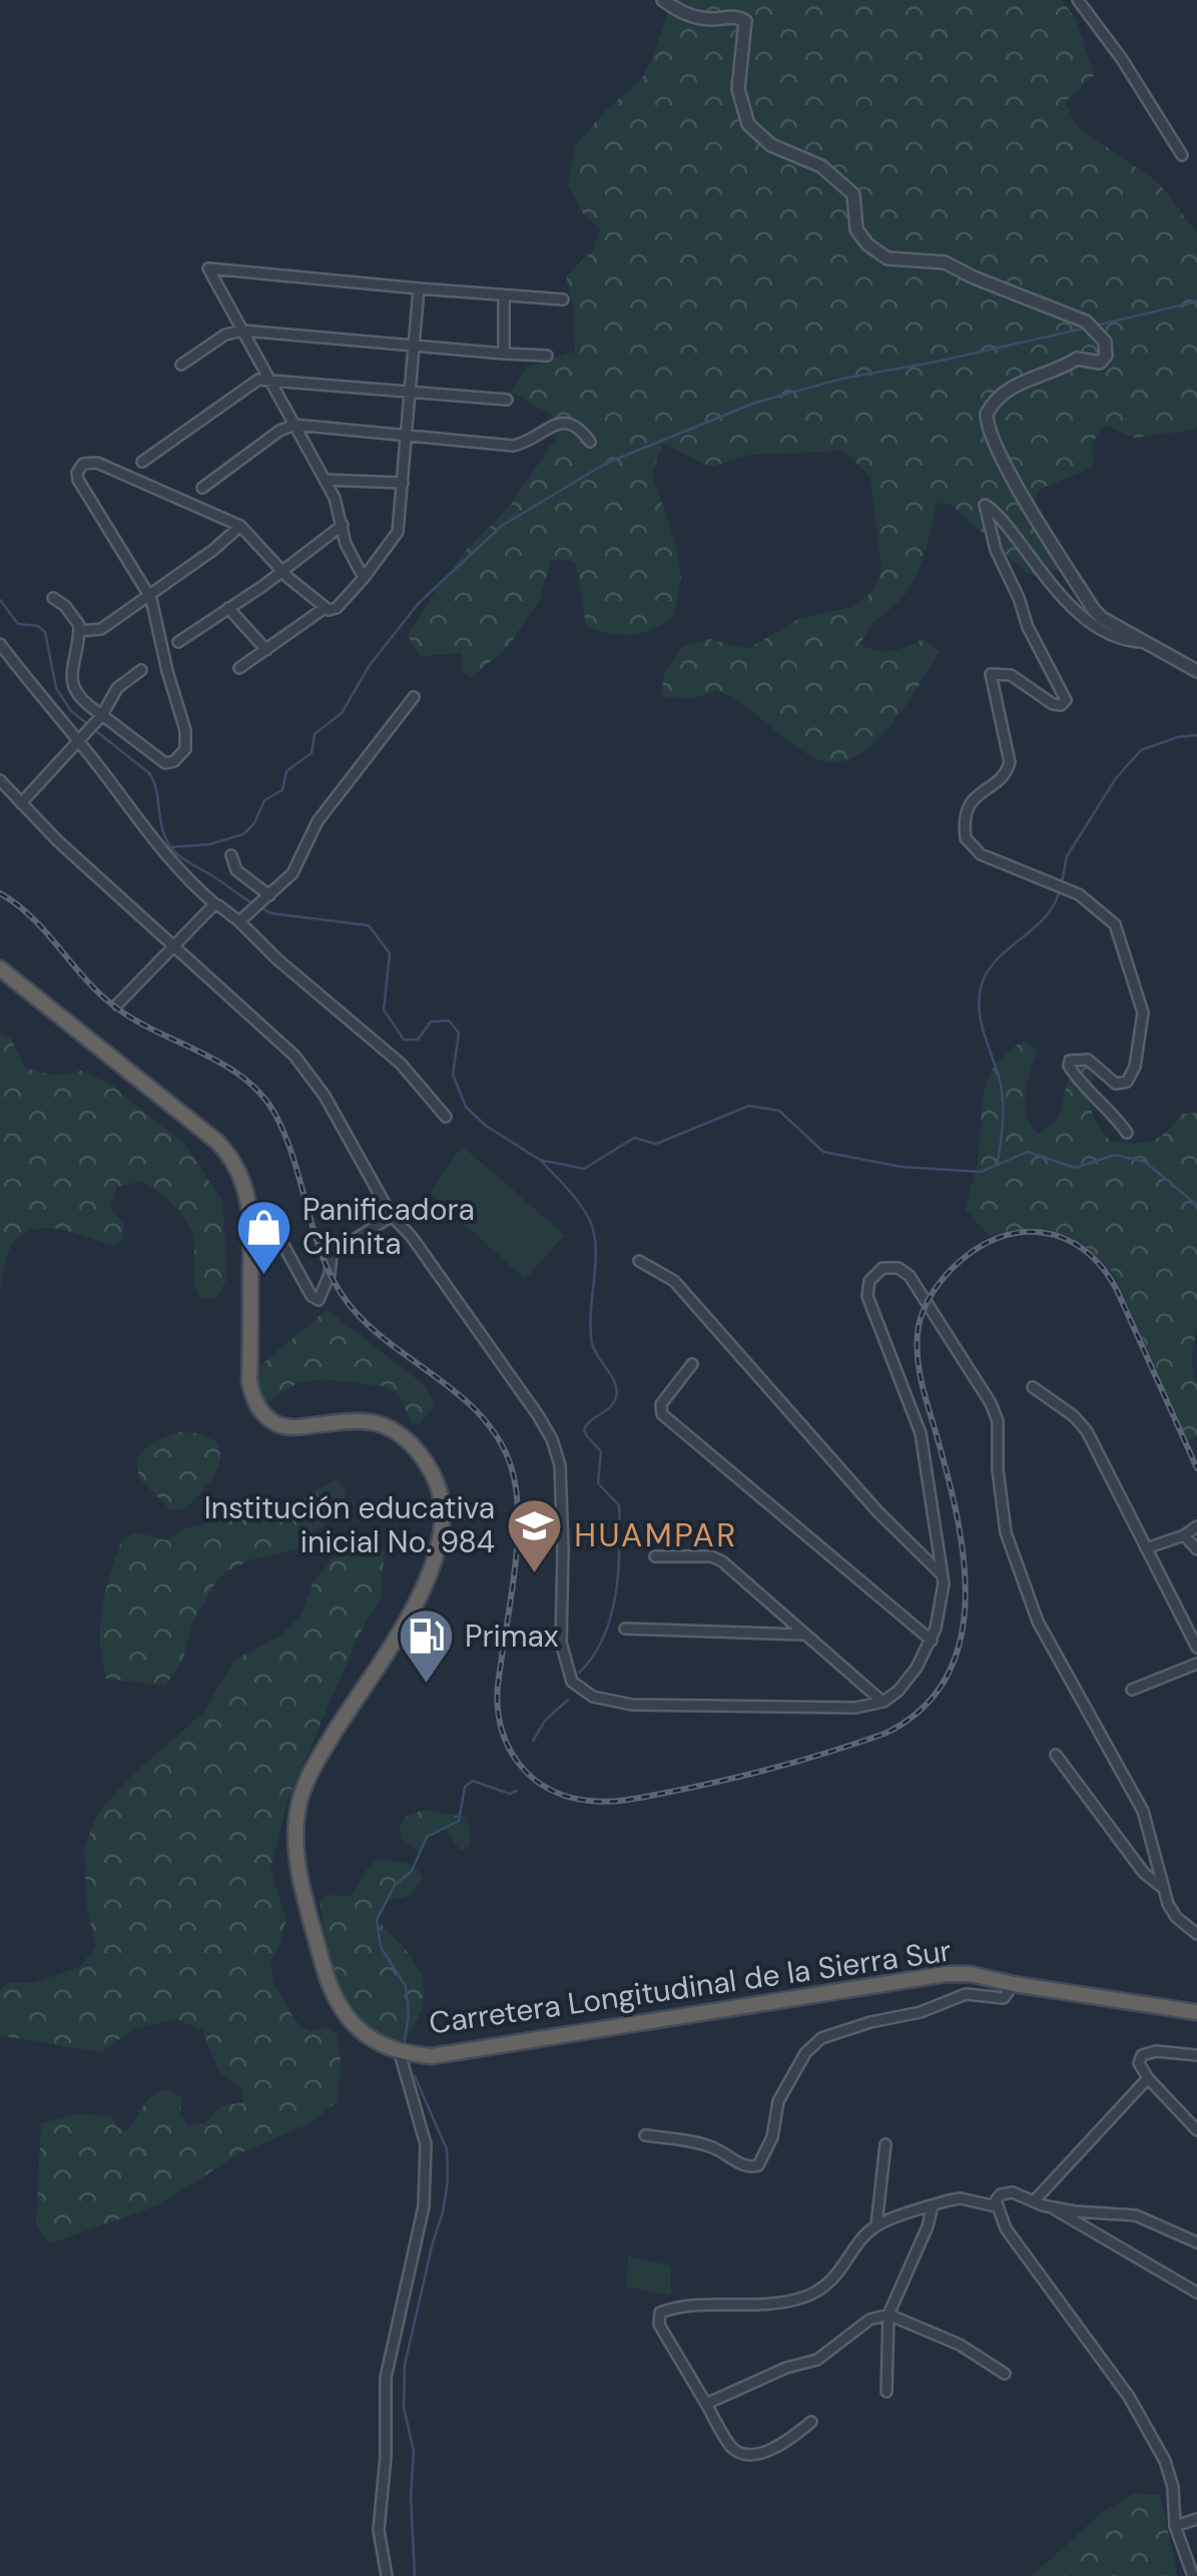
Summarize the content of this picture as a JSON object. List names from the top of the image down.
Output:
{
  "streets": {
    "highway": ["Carretera Longitudinal de la Sierra Sur"]
  },
  "districts": ["HUAMPAR"],
  "places": {
    "shop": ["Panificadora Chinita"],
    "school or university": ["Institución educativa inicial No. 984"],
    "fuel station": ["Primax"]
  }
}
